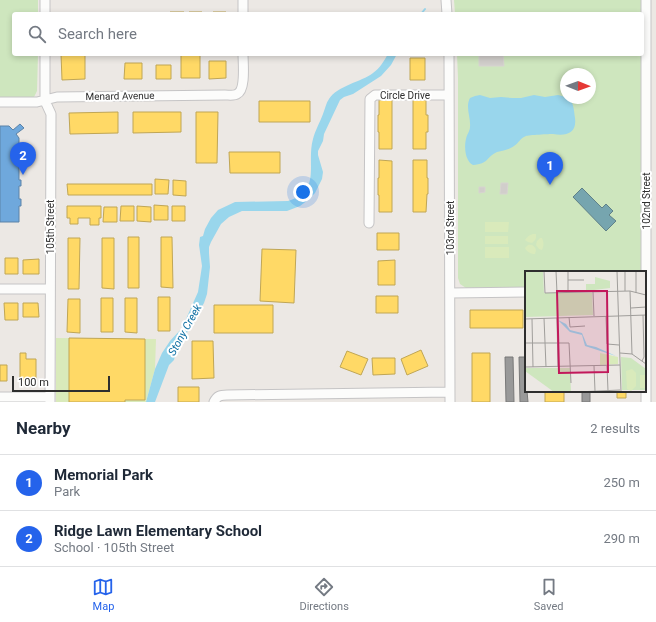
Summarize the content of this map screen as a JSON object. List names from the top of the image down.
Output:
{
  "streets": {
    "street": [
      "Circle Drive",
      "Menard Avenue",
      "102nd Street",
      "105th Street",
      "103rd Street"
    ]
  },
  "crossings": [
    ["Circle Drive", "103rd Street"],
    ["Menard Avenue", "105th Street"]
  ],
  "water": ["Stony Creek"],
  "scale_bar": "100 m",
  "north": "right",
  "page": {
    "search": "Search here",
    "pins": ["2", "1"],
    "scale": "100 m",
    "heading": ["Nearby", "2 results"],
    "list": [
      {
        "mark": "1",
        "name": "Memorial Park",
        "note": "Park",
        "value": "250 m"
      },
      {
        "mark": "2",
        "name": "Ridge Lawn Elementary School",
        "note": "School · 105th Street",
        "value": "290 m"
      }
    ],
    "nav": ["Map", "Directions", "Saved"]
  }
}
